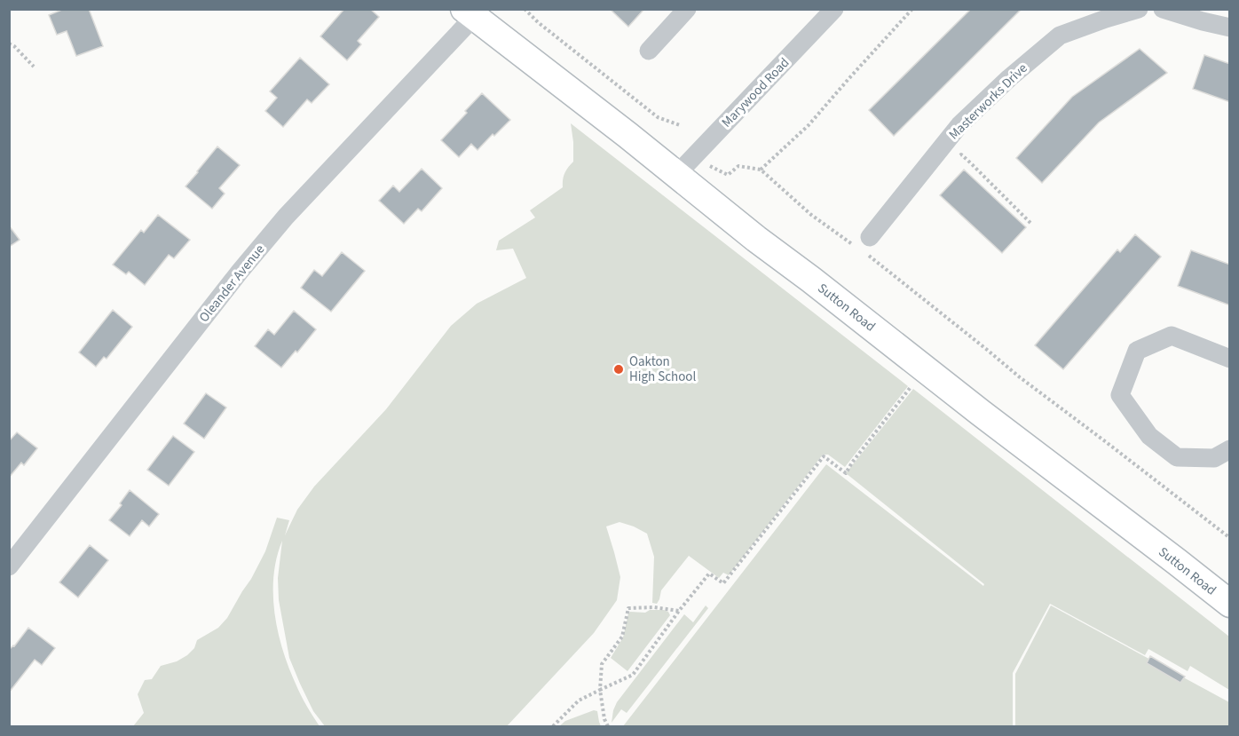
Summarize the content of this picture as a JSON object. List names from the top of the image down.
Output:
{
  "streets": {
    "street": [
      "Marywood Road",
      "Masterworks Drive",
      "Oleander Avenue",
      "Sutton Road"
    ]
  },
  "crossings": [
    ["Marywood Road", "Sutton Road"],
    ["Oleander Avenue", "Sutton Road"]
  ],
  "places": ["Oakton High School"]
}
